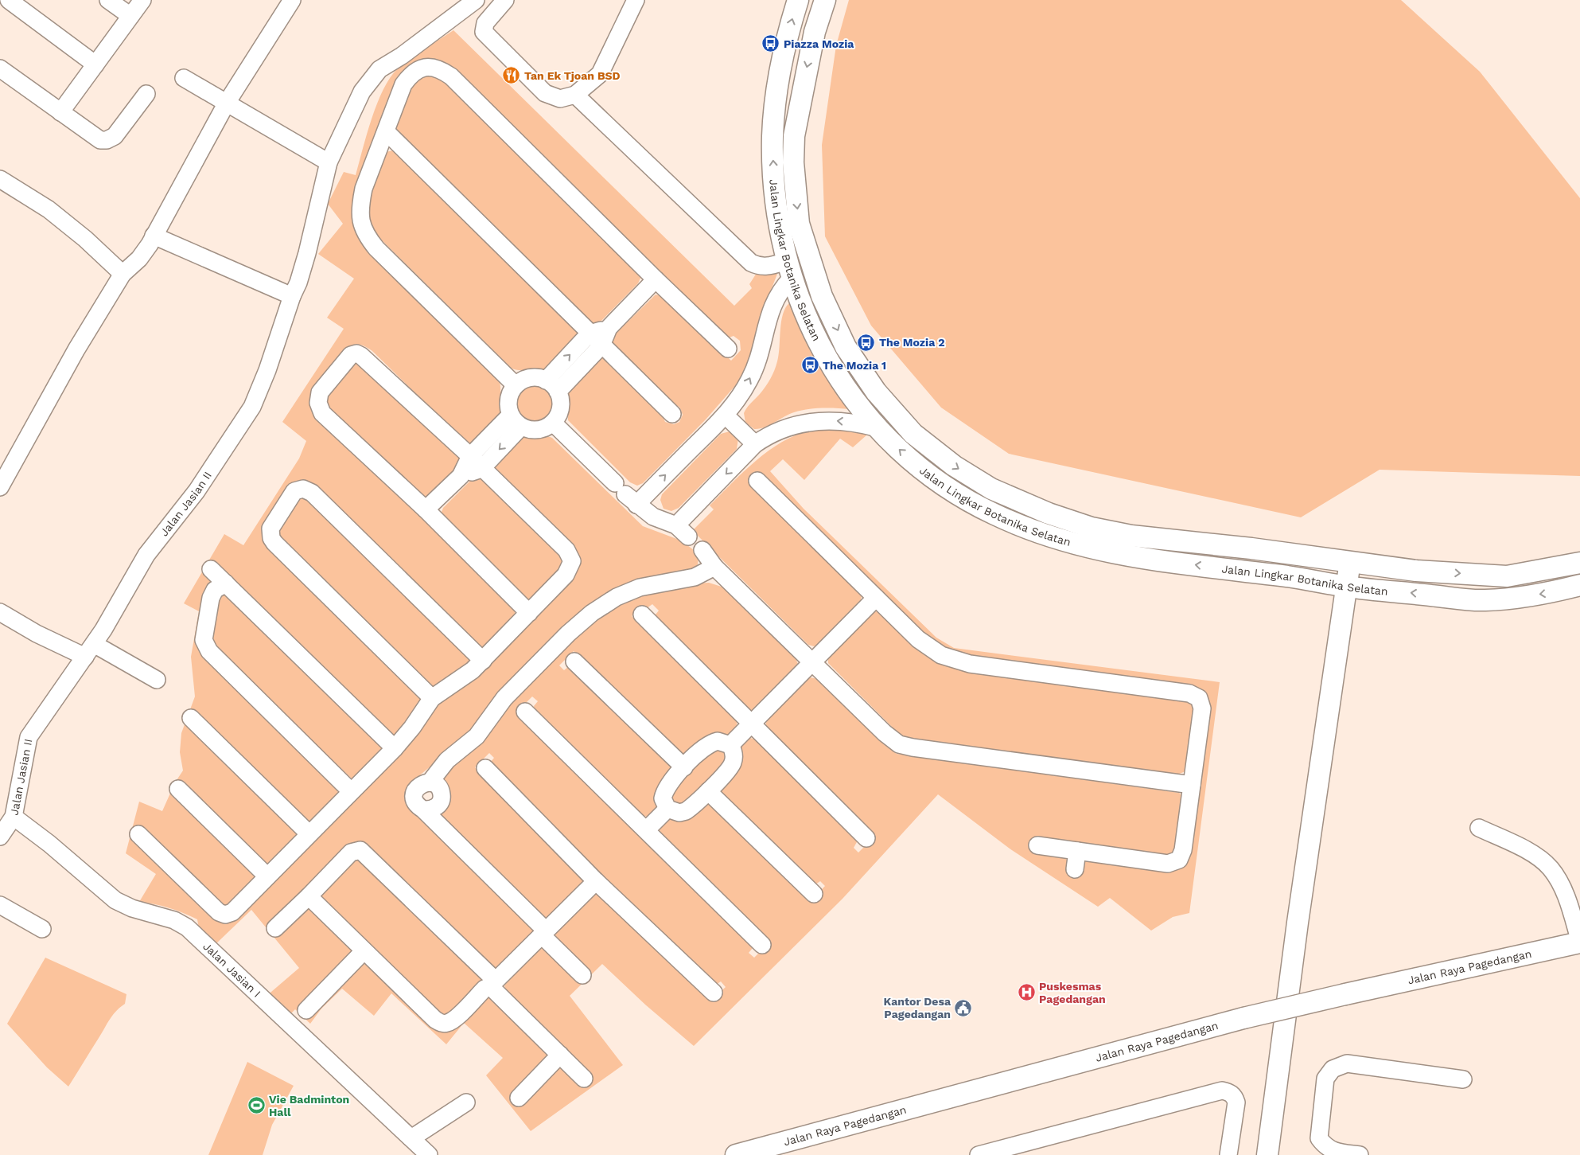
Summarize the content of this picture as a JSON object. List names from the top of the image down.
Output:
{
  "streets": {
    "street": [
      "Jalan Lingkar Botanika Selatan",
      "Jalan Jasian II",
      "Jalan Raya Pagedangan",
      "Jalan Jasian I"
    ]
  },
  "crossings": [
    ["Jalan Jasian II", "Jalan Jasian I"]
  ],
  "places": {
    "bus stop": ["Piazza Mozia", "The Mozia 2", "The Mozia 1"],
    "restaurant": ["Tan Ek Tjoan BSD"],
    "hospital": ["Puskesmas Pagedangan"],
    "public building": ["Kantor Desa Pagedangan"],
    "sports": ["Vie Badminton Hall"]
  }
}
